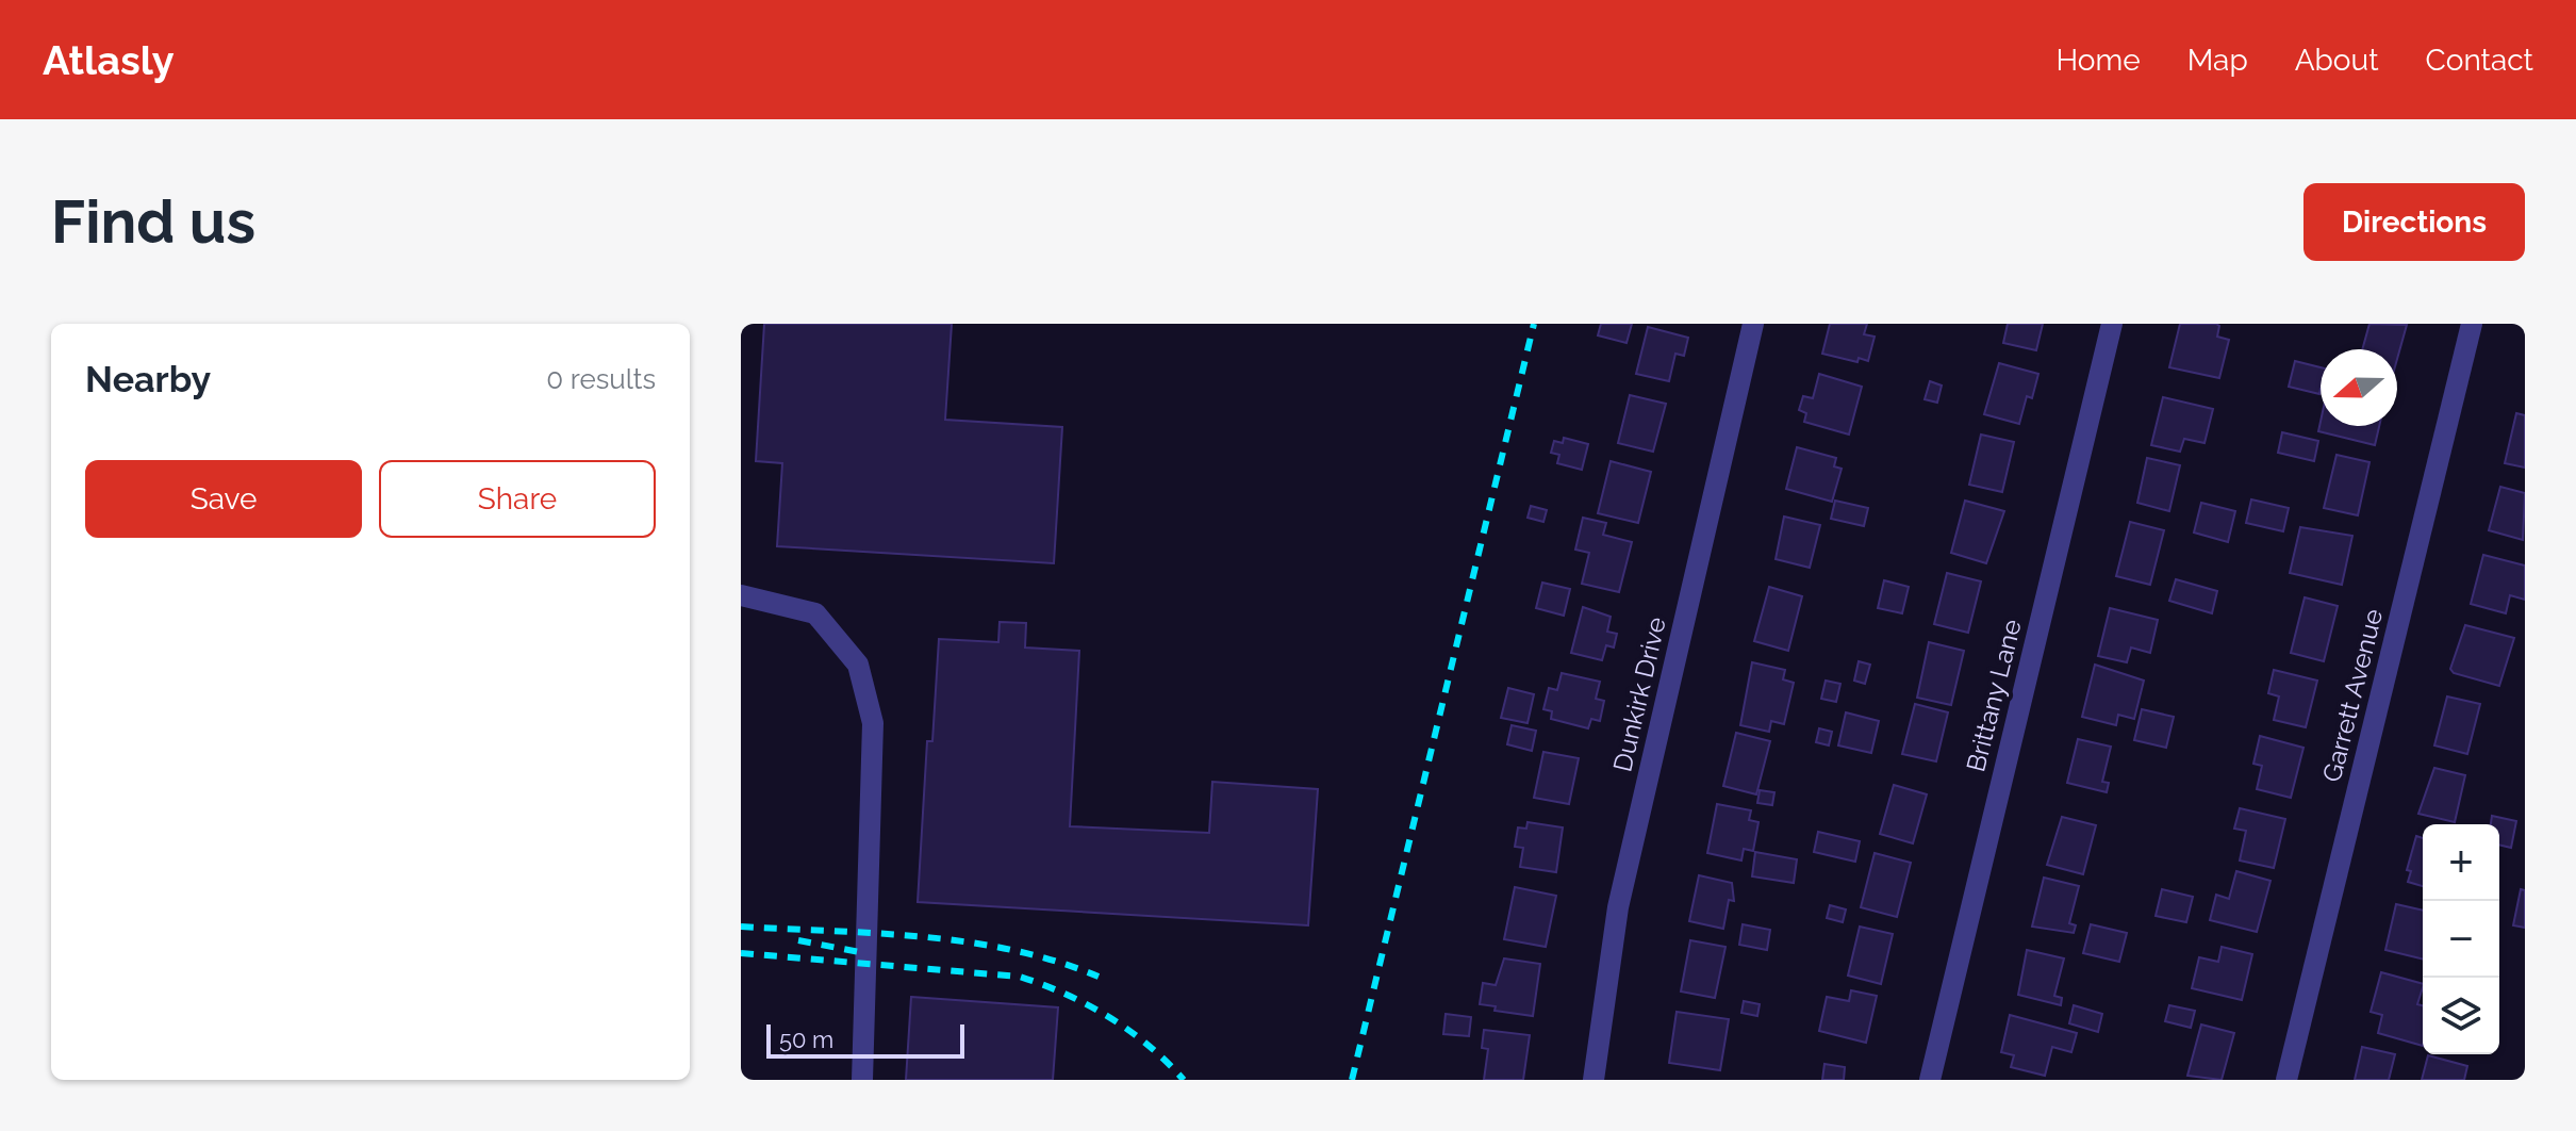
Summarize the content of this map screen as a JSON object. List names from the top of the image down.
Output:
{
  "streets": {
    "street": ["Dunkirk Drive", "Brittany Lane", "Garrett Avenue"]
  },
  "scale_bar": "50 m",
  "north": "left",
  "page": {
    "header": "Atlasly",
    "nav": [
      "Home",
      "Map",
      "About",
      "Contact"
    ],
    "buttons": [
      "Directions",
      ["Save", "Share"]
    ],
    "title": "Find us",
    "heading": ["Nearby", "0 results"],
    "map_buttons": ["+", "−"],
    "scale": "50 m"
  }
}
